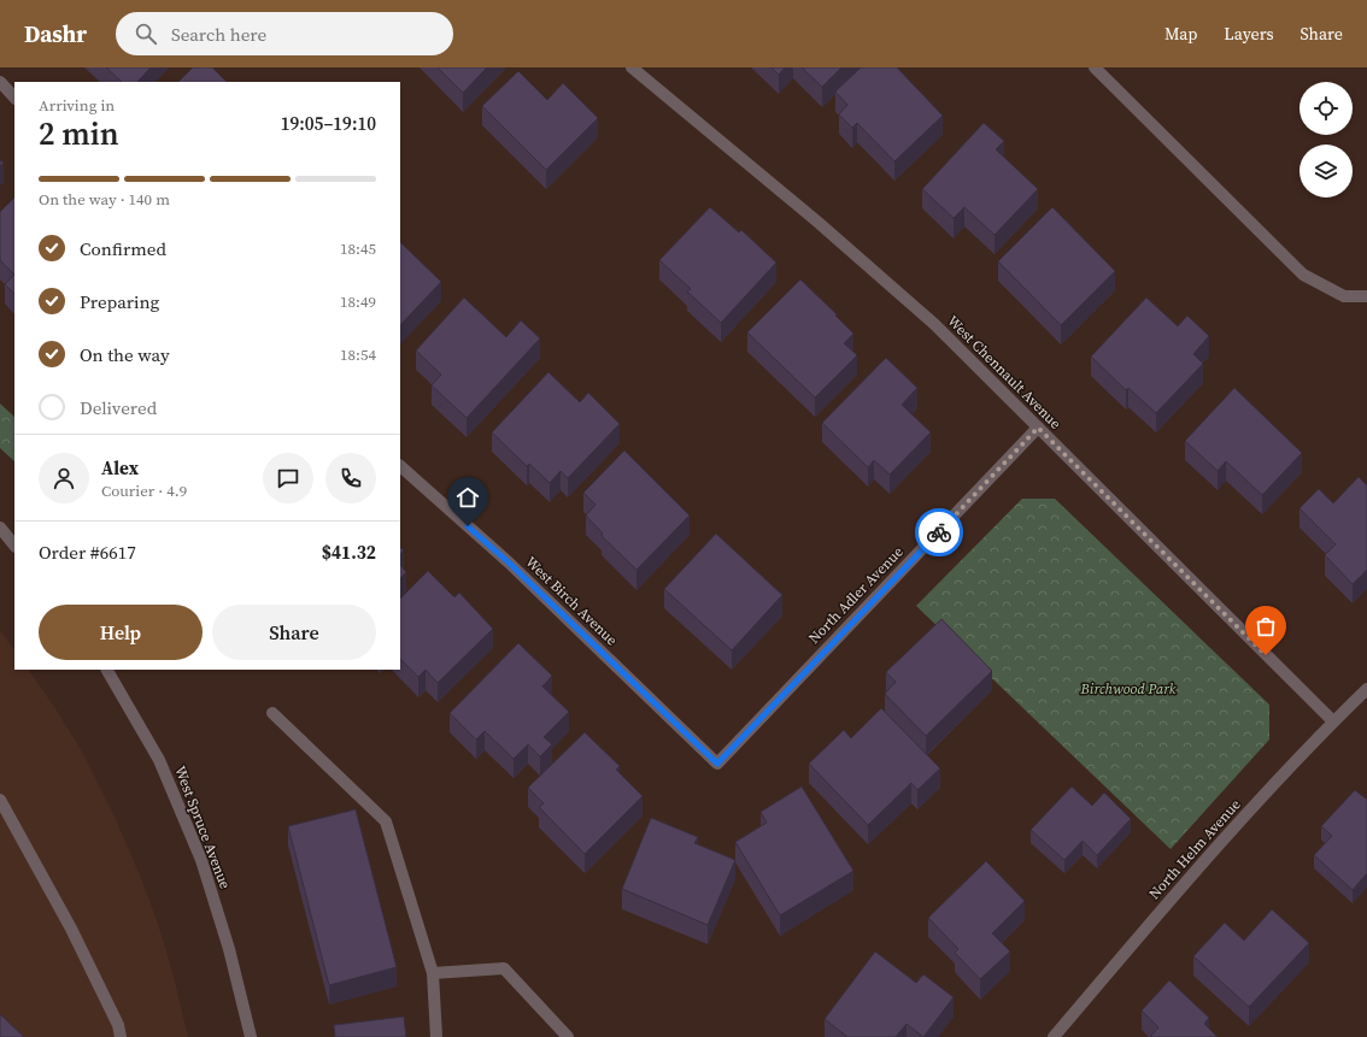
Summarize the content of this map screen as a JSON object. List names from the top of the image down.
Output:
{
  "streets": {
    "street": [
      "West Chennault Avenue",
      "North Adler Avenue",
      "West Birch Avenue",
      "West Spruce Avenue",
      "North Helm Avenue"
    ]
  },
  "crossings": [
    ["West Chennault Avenue", "North Adler Avenue"],
    ["West Chennault Avenue", "North Helm Avenue"],
    ["North Adler Avenue", "West Birch Avenue"]
  ],
  "parks": ["Birchwood Park"],
  "page": {
    "header": "Dashr",
    "search": "Search here",
    "nav": ["Map", "Layers", "Share"],
    "heading": ["2 min", "Arriving in", "19:05–19:10"],
    "panel": [
      "Alex",
      "Courier · 4.9",
      "Order #6617",
      "$41.32"
    ],
    "bar": "On the way · 140 m",
    "list": [
      ["Confirmed", "18:45"],
      ["Preparing", "18:49"],
      ["On the way", "18:54"],
      "Delivered"
    ],
    "buttons": ["Help", "Share"]
  }
}
